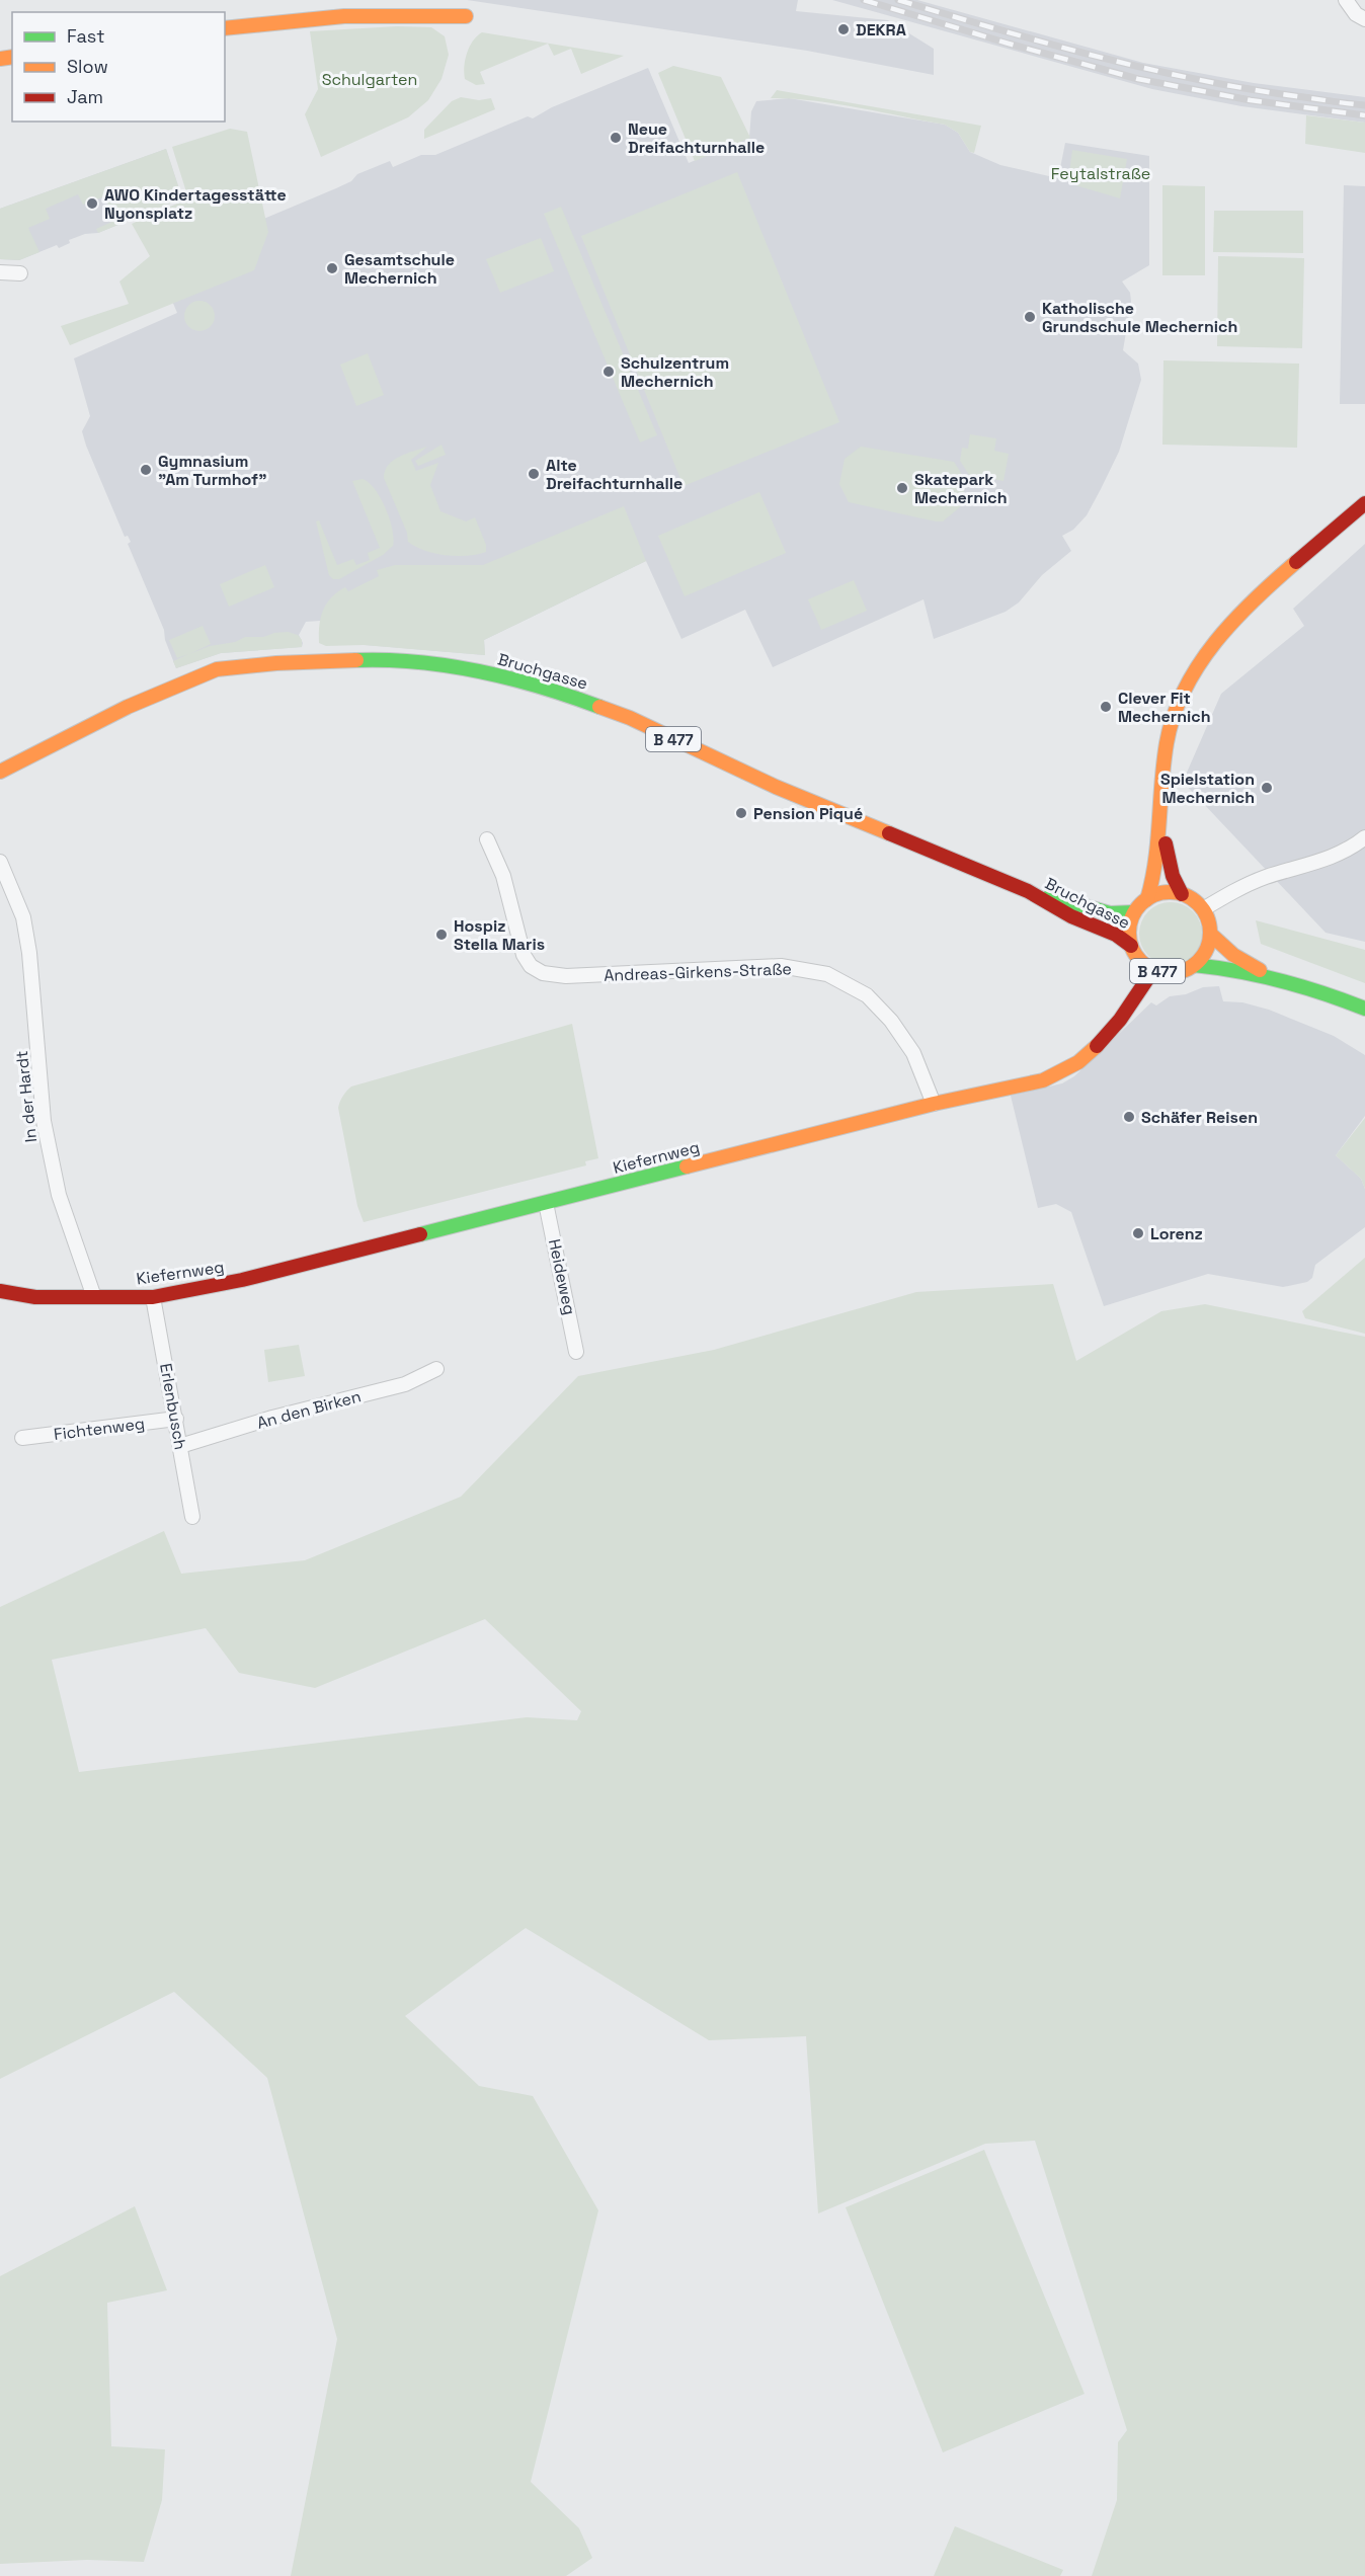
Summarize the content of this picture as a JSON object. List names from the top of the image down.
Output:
{
  "streets": {
    "main road": ["Bruchgasse", "B 477", "Kiefernweg"],
    "street": [
      "Andreas-Girkens-Straße",
      "In der Hardt",
      "Heideweg",
      "Erlenbusch",
      "An den Birken",
      "Fichtenweg"
    ]
  },
  "crossings": [
    ["Bruchgasse", "B 477"],
    ["Bruchgasse", "Kiefernweg"],
    ["B 477", "Kiefernweg"],
    ["Andreas-Girkens-Straße", "Kiefernweg"],
    ["In der Hardt", "Kiefernweg"],
    ["Kiefernweg", "Heideweg"],
    ["Kiefernweg", "Erlenbusch"],
    ["Erlenbusch", "An den Birken"],
    ["Erlenbusch", "Fichtenweg"]
  ],
  "parks": ["Schulgarten", "Feytalstraße"],
  "places": [
    "DEKRA",
    "Neue Dreifachturnhalle",
    "AWO Kindertagesstätte Nyonsplatz",
    "Gesamtschule Mechernich",
    "Katholische Grundschule Mechernich",
    "Schulzentrum Mechernich",
    "Gymnasium \"Am Turmhof\"",
    "Alte Dreifachturnhalle",
    "Skatepark Mechernich",
    "Clever Fit Mechernich",
    "Spielstation Mechernich",
    "Pension Piqué",
    "Hospiz Stella Maris",
    "Schäfer Reisen",
    "Lorenz"
  ],
  "legend": ["Fast", "Slow", "Jam"]
}
